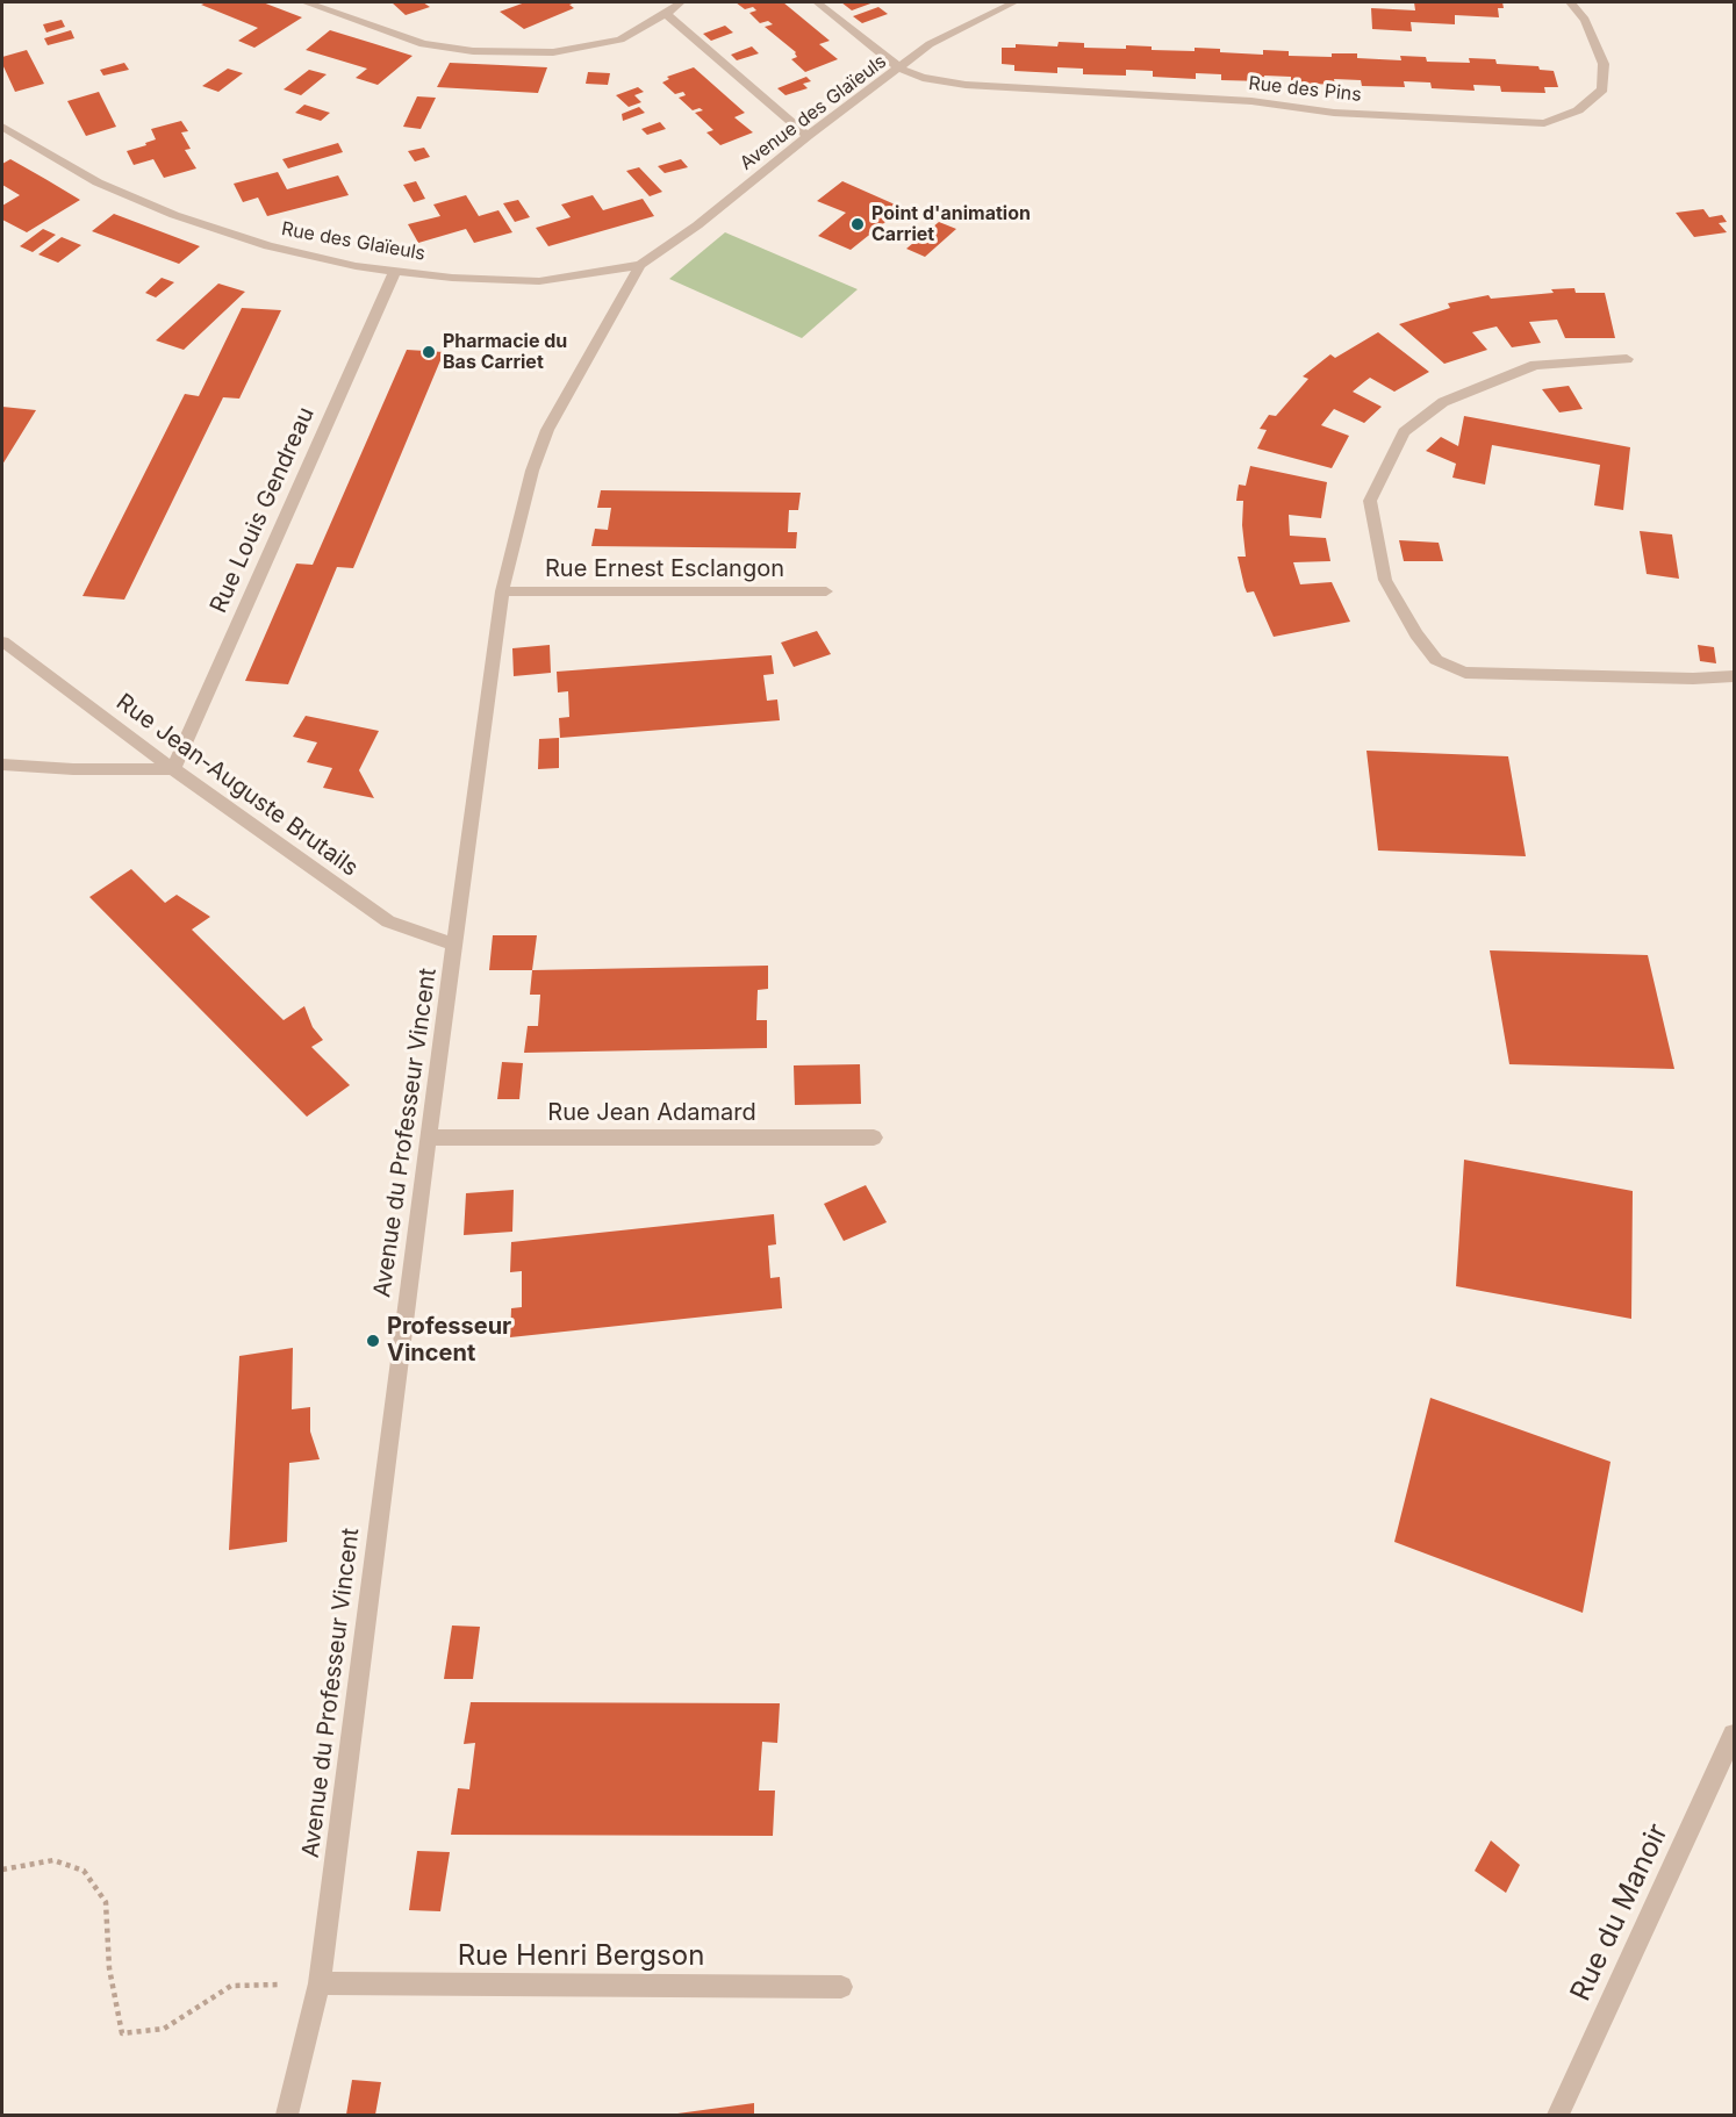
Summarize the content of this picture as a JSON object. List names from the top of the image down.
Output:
{
  "streets": {
    "street": [
      "Rue des Pins",
      "Avenue des Glaïeuls",
      "Rue des Glaïeuls",
      "Rue Louis Gendreau",
      "Rue Ernest Esclangon",
      "Rue Jean-Auguste Brutails",
      "Rue Jean Adamard",
      "Avenue du Professeur Vincent",
      "Rue du Manoir",
      "Rue Henri Bergson"
    ]
  },
  "crossings": [
    ["Rue des Pins", "Avenue des Glaïeuls"],
    ["Avenue des Glaïeuls", "Rue des Glaïeuls"],
    ["Avenue des Glaïeuls", "Avenue du Professeur Vincent"],
    ["Rue des Glaïeuls", "Rue Louis Gendreau"],
    ["Rue des Glaïeuls", "Avenue du Professeur Vincent"],
    ["Rue Louis Gendreau", "Rue Jean-Auguste Brutails"],
    ["Rue Ernest Esclangon", "Avenue du Professeur Vincent"],
    ["Rue Jean-Auguste Brutails", "Avenue du Professeur Vincent"],
    ["Rue Jean Adamard", "Avenue du Professeur Vincent"],
    ["Avenue du Professeur Vincent", "Rue Henri Bergson"]
  ],
  "places": ["Point d'animation Carriet", "Pharmacie du Bas Carriet", "Professeur Vincent"]
}
